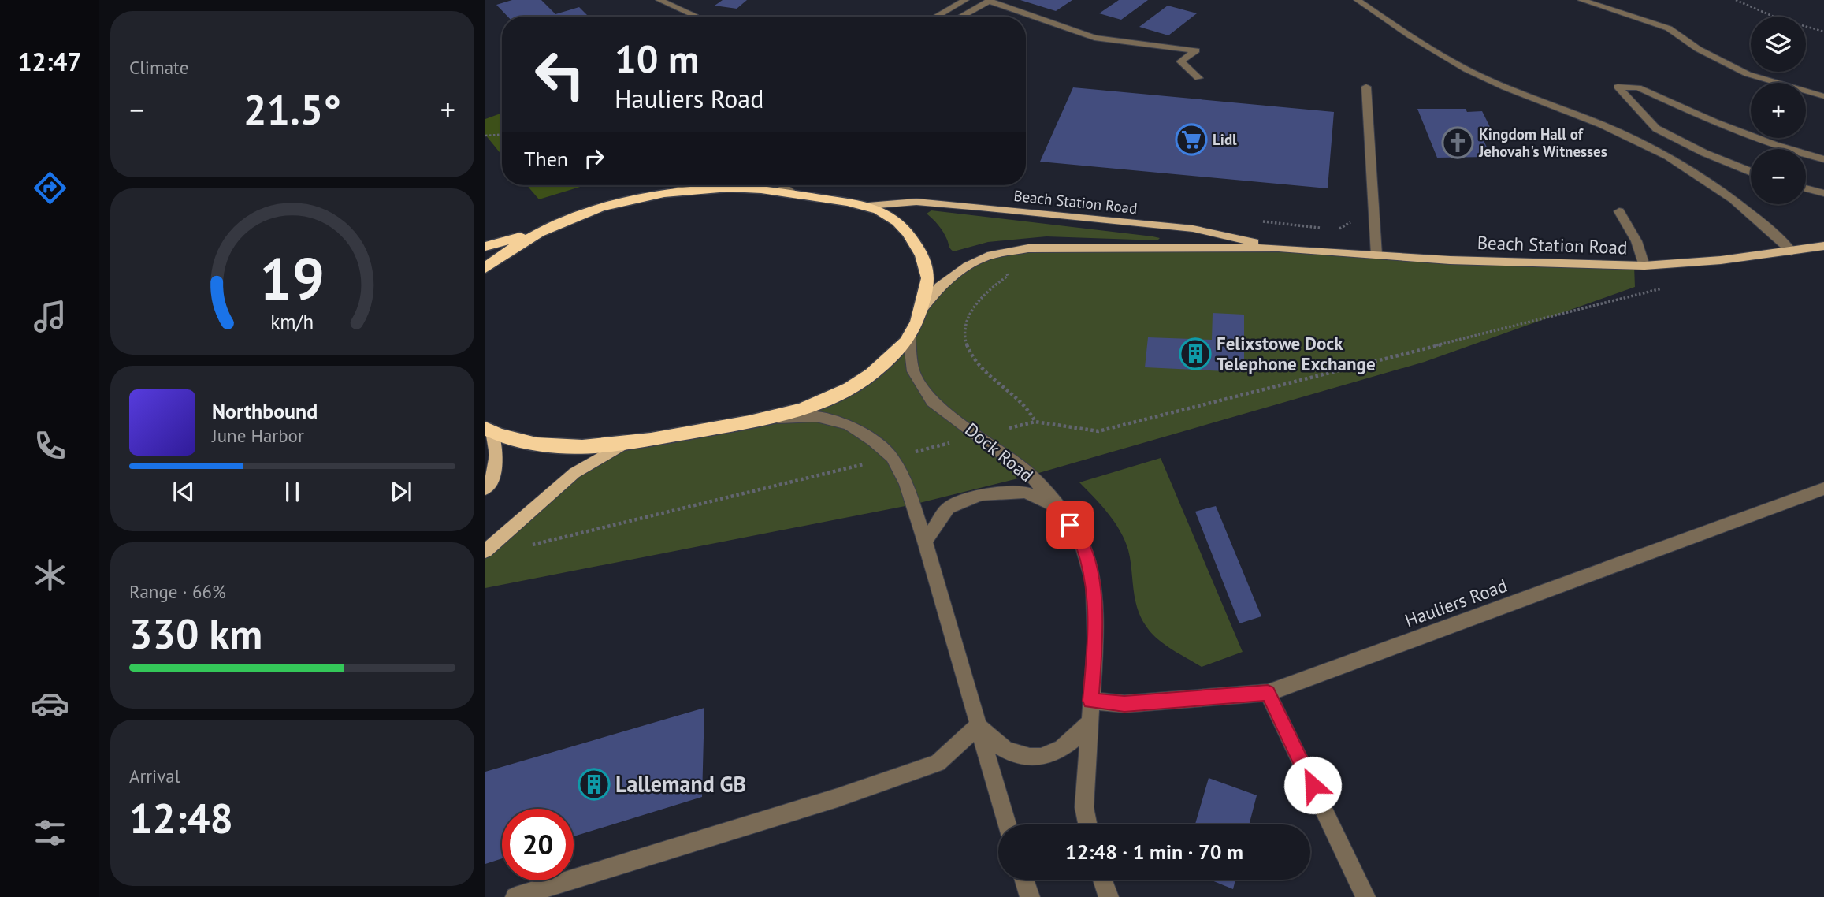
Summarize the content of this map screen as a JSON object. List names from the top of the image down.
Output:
{
  "streets": {
    "main road": ["Beach Station Road"],
    "street": ["Dock Road", "Hauliers Road"]
  },
  "crossings": [
    ["Dock Road", "Hauliers Road"]
  ],
  "places": {
    "supermarket": ["Lidl"],
    "church": ["Kingdom Hall of Jehovah's Witnesses"],
    "building": ["Felixstowe Dock Telephone Exchange", "Lallemand GB"]
  },
  "page": {
    "tabs": "12:47",
    "tile": [
      "Climate",
      ["Range · 66%", "330 km"],
      ["Arrival", "12:48"]
    ],
    "map_buttons": ["+", "−"],
    "turn": ["10 m", "Hauliers Road"],
    "heat": ["−", "21.5°", "+"],
    "then": "Then",
    "song": ["Northbound", "June Harbor"],
    "limit": "20",
    "trip": "12:48 · 1 min · 70 m",
    "gauge": ["19", "km/h"]
  }
}
